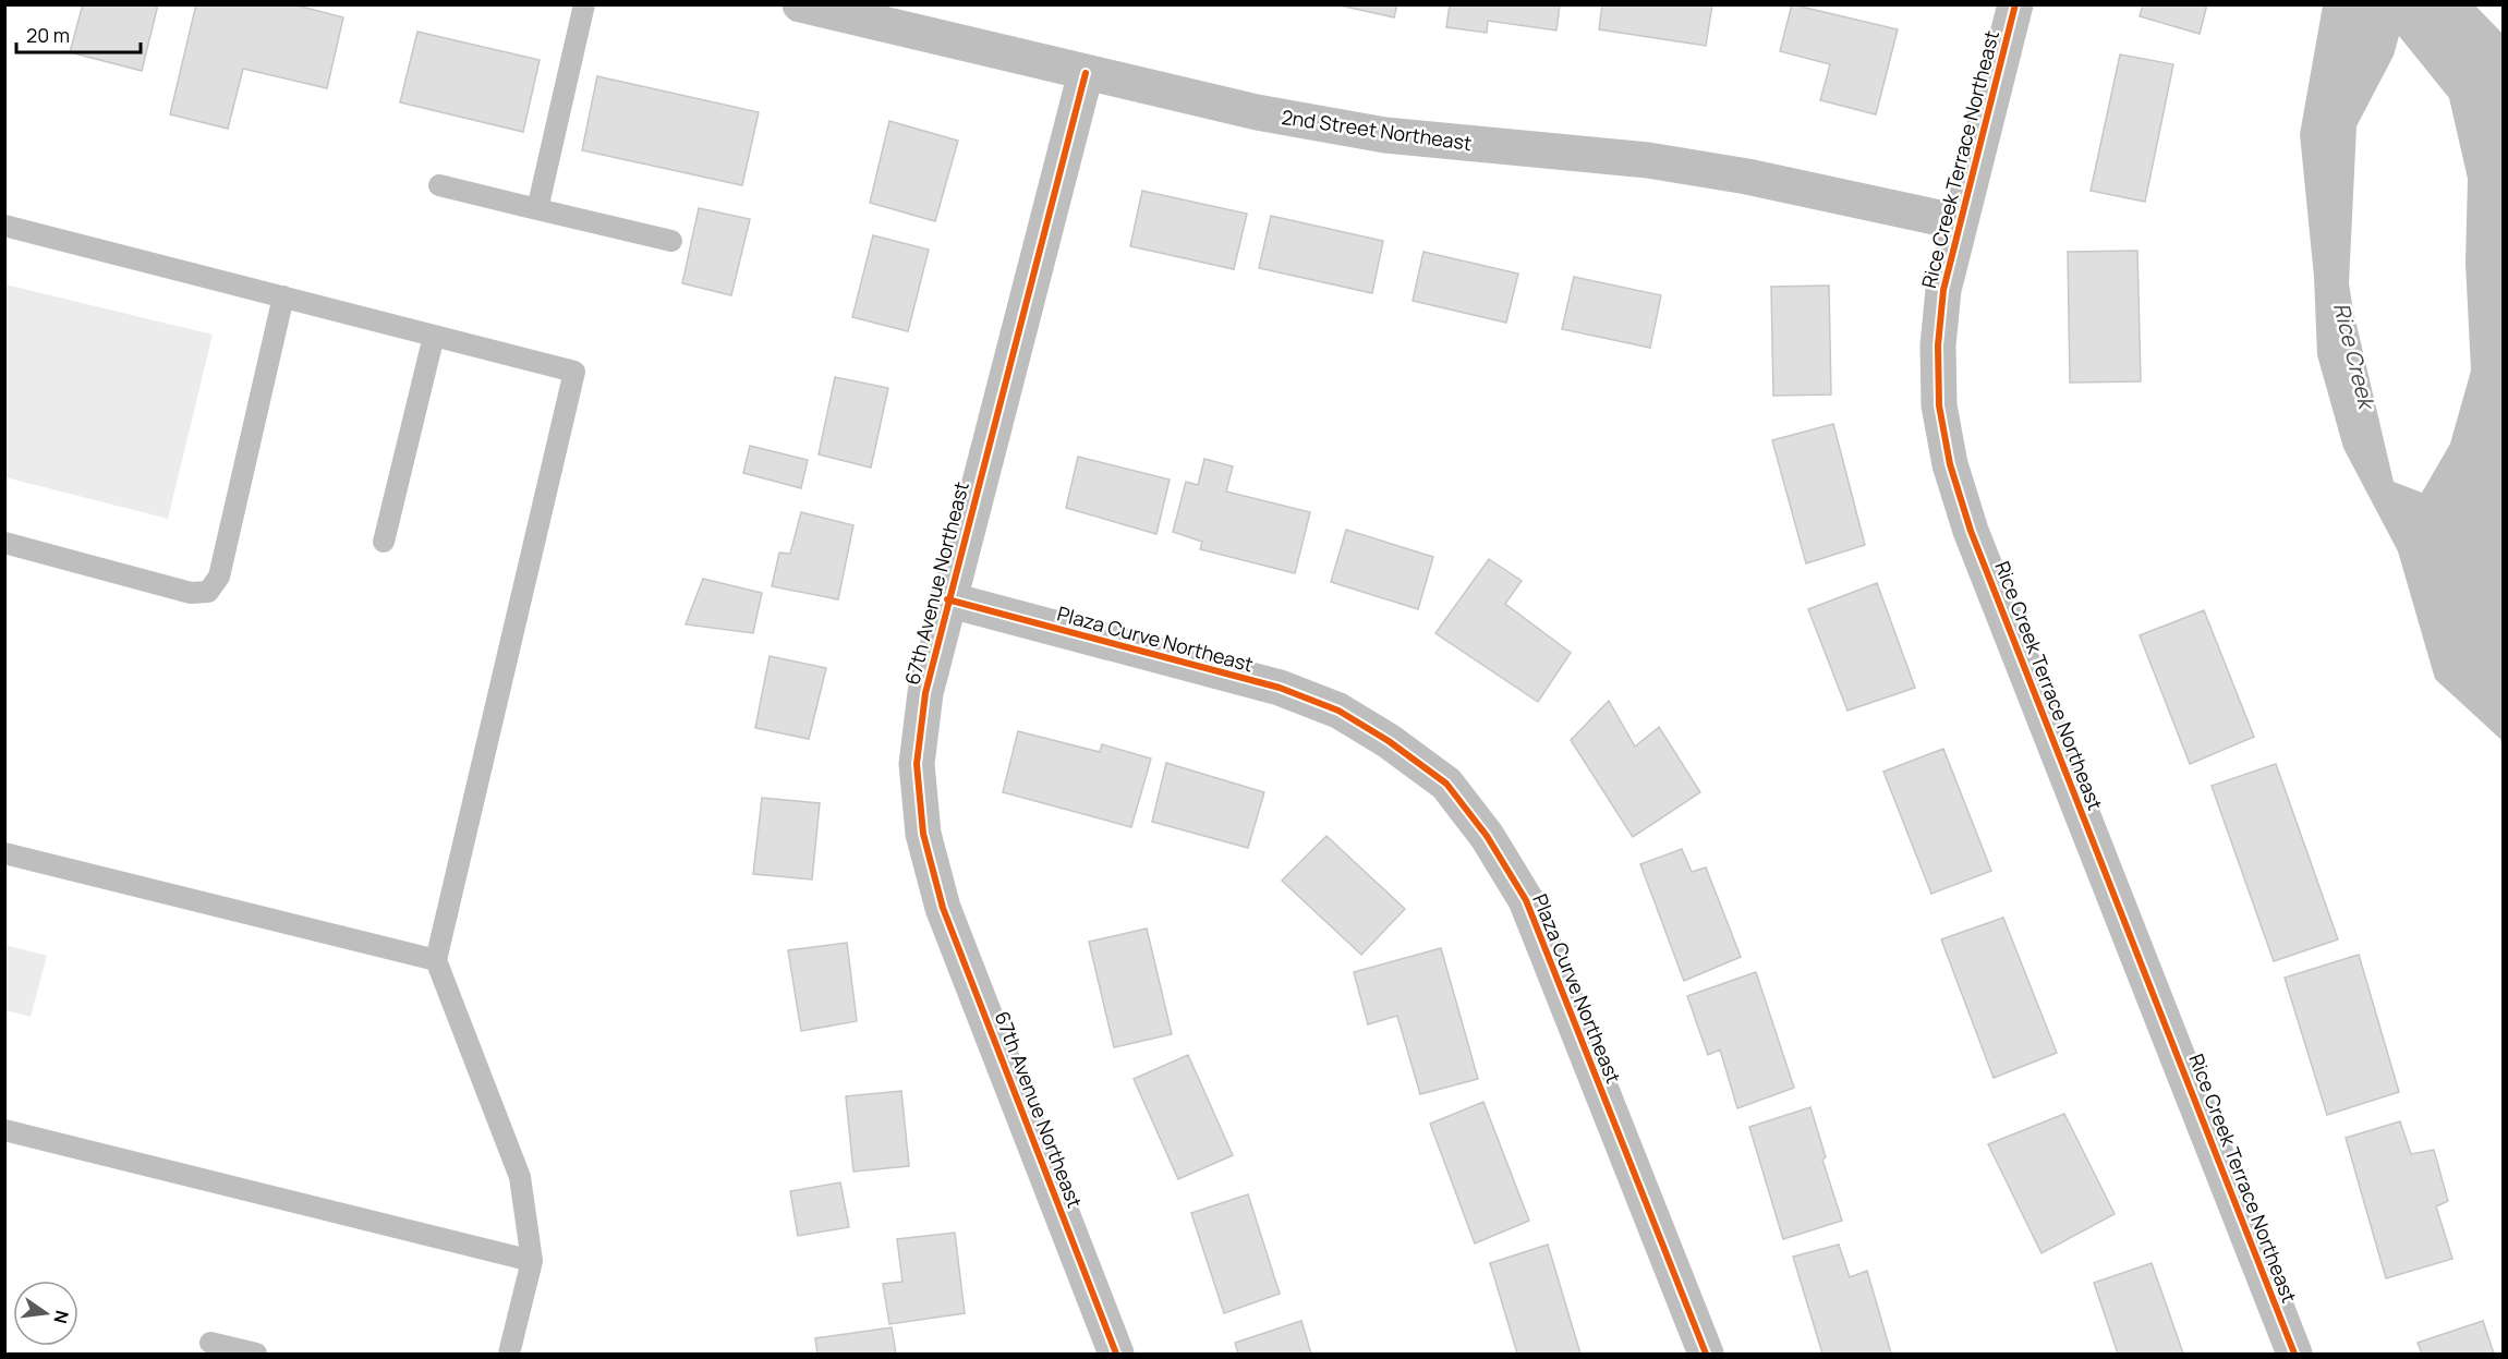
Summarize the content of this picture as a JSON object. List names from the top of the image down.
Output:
{
  "streets": {
    "street": [
      "2nd Street Northeast",
      "Rice Creek Terrace Northeast",
      "67th Avenue Northeast",
      "Plaza Curve Northeast"
    ]
  },
  "crossings": [
    ["2nd Street Northeast", "Rice Creek Terrace Northeast"],
    ["2nd Street Northeast", "67th Avenue Northeast"],
    ["67th Avenue Northeast", "Plaza Curve Northeast"]
  ],
  "water": ["Rice Creek"],
  "scale_bar": "20 m",
  "north": "right"
}
